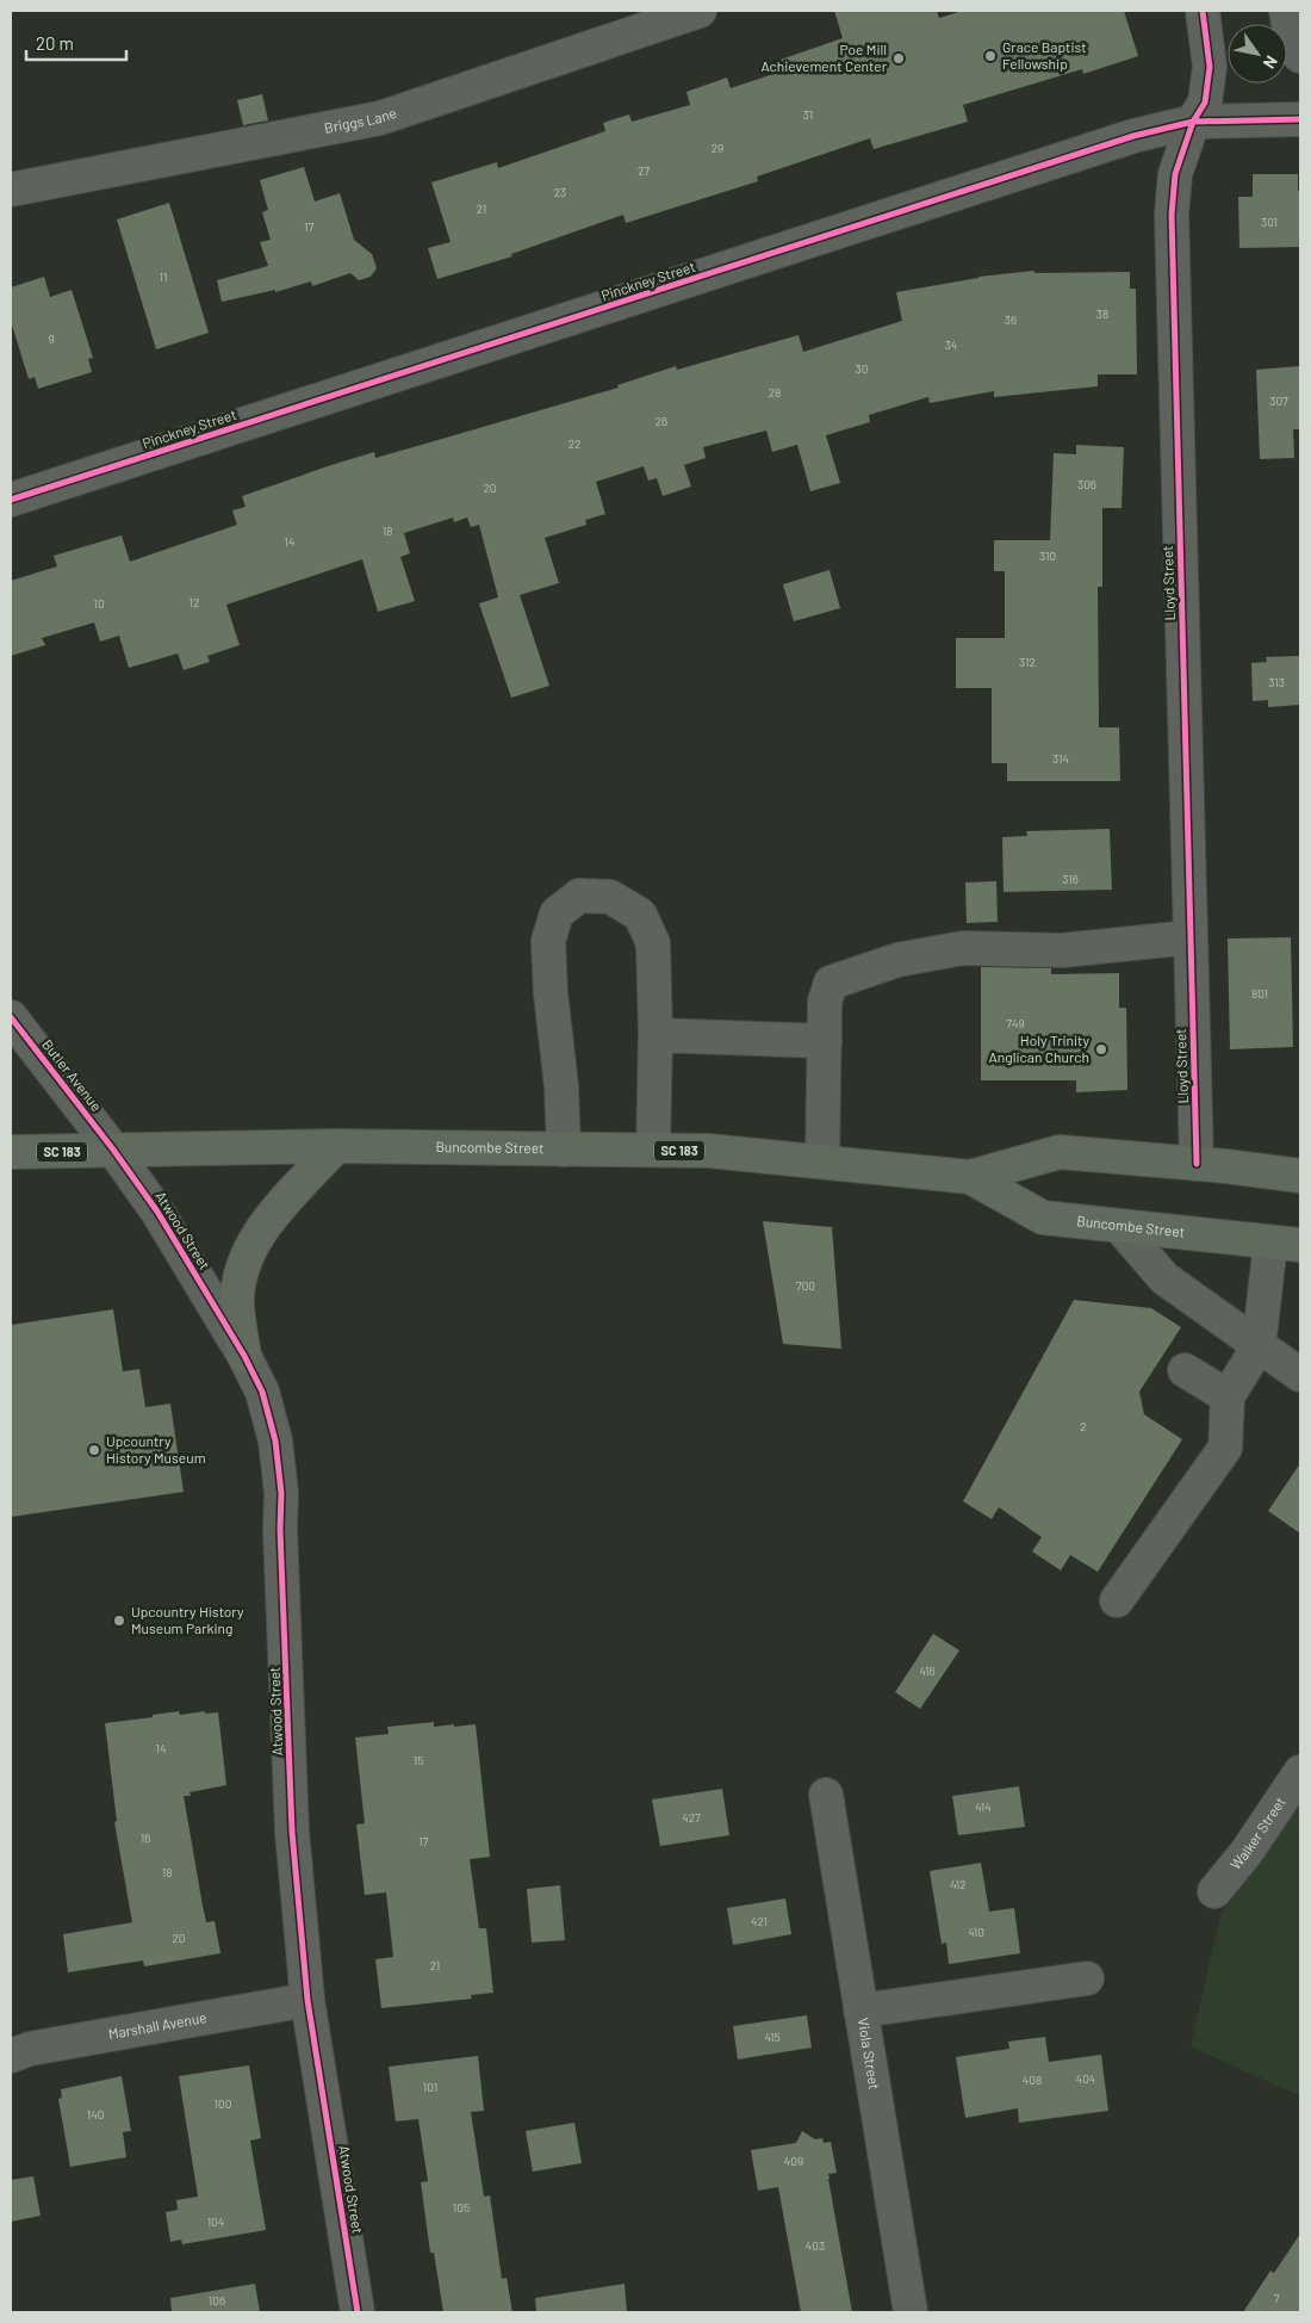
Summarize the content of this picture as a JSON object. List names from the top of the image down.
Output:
{
  "streets": {
    "main road": ["Buncombe Street", "SC 183"],
    "street": [
      "Briggs Lane",
      "Pinckney Street",
      "Lloyd Street",
      "Butler Avenue",
      "Atwood Street",
      "Walker Street",
      "Marshall Avenue",
      "Viola Street"
    ]
  },
  "crossings": [
    ["Pinckney Street", "Lloyd Street"],
    ["Lloyd Street", "Buncombe Street"],
    ["Butler Avenue", "Buncombe Street"],
    ["Butler Avenue", "Atwood Street"],
    ["Buncombe Street", "Atwood Street"],
    ["Atwood Street", "Marshall Avenue"]
  ],
  "places": [
    "Grace Baptist Fellowship",
    "Poe Mill Achievement Center",
    "Holy Trinity Anglican Church",
    "Upcountry History Museum",
    "Upcountry History Museum Parking"
  ],
  "house_numbers": [
    "31",
    "29",
    "27",
    "23",
    "21",
    "301",
    "17",
    "11",
    "38",
    "36",
    "9",
    "34",
    "30",
    "28",
    "307",
    "26",
    "22",
    "306",
    "20",
    "18",
    "14",
    "310",
    "12",
    "10",
    "312",
    "313",
    "314",
    "316",
    "801",
    "749",
    "700",
    "2",
    "416",
    "14",
    "15",
    "414",
    "427",
    "16",
    "17",
    "18",
    "412",
    "421",
    "410",
    "20",
    "21",
    "415",
    "404",
    "408",
    "101",
    "100",
    "140",
    "409",
    "105",
    "104",
    "403",
    "7",
    "106"
  ],
  "scale_bar": "20 m",
  "north": "bottom right"
}
